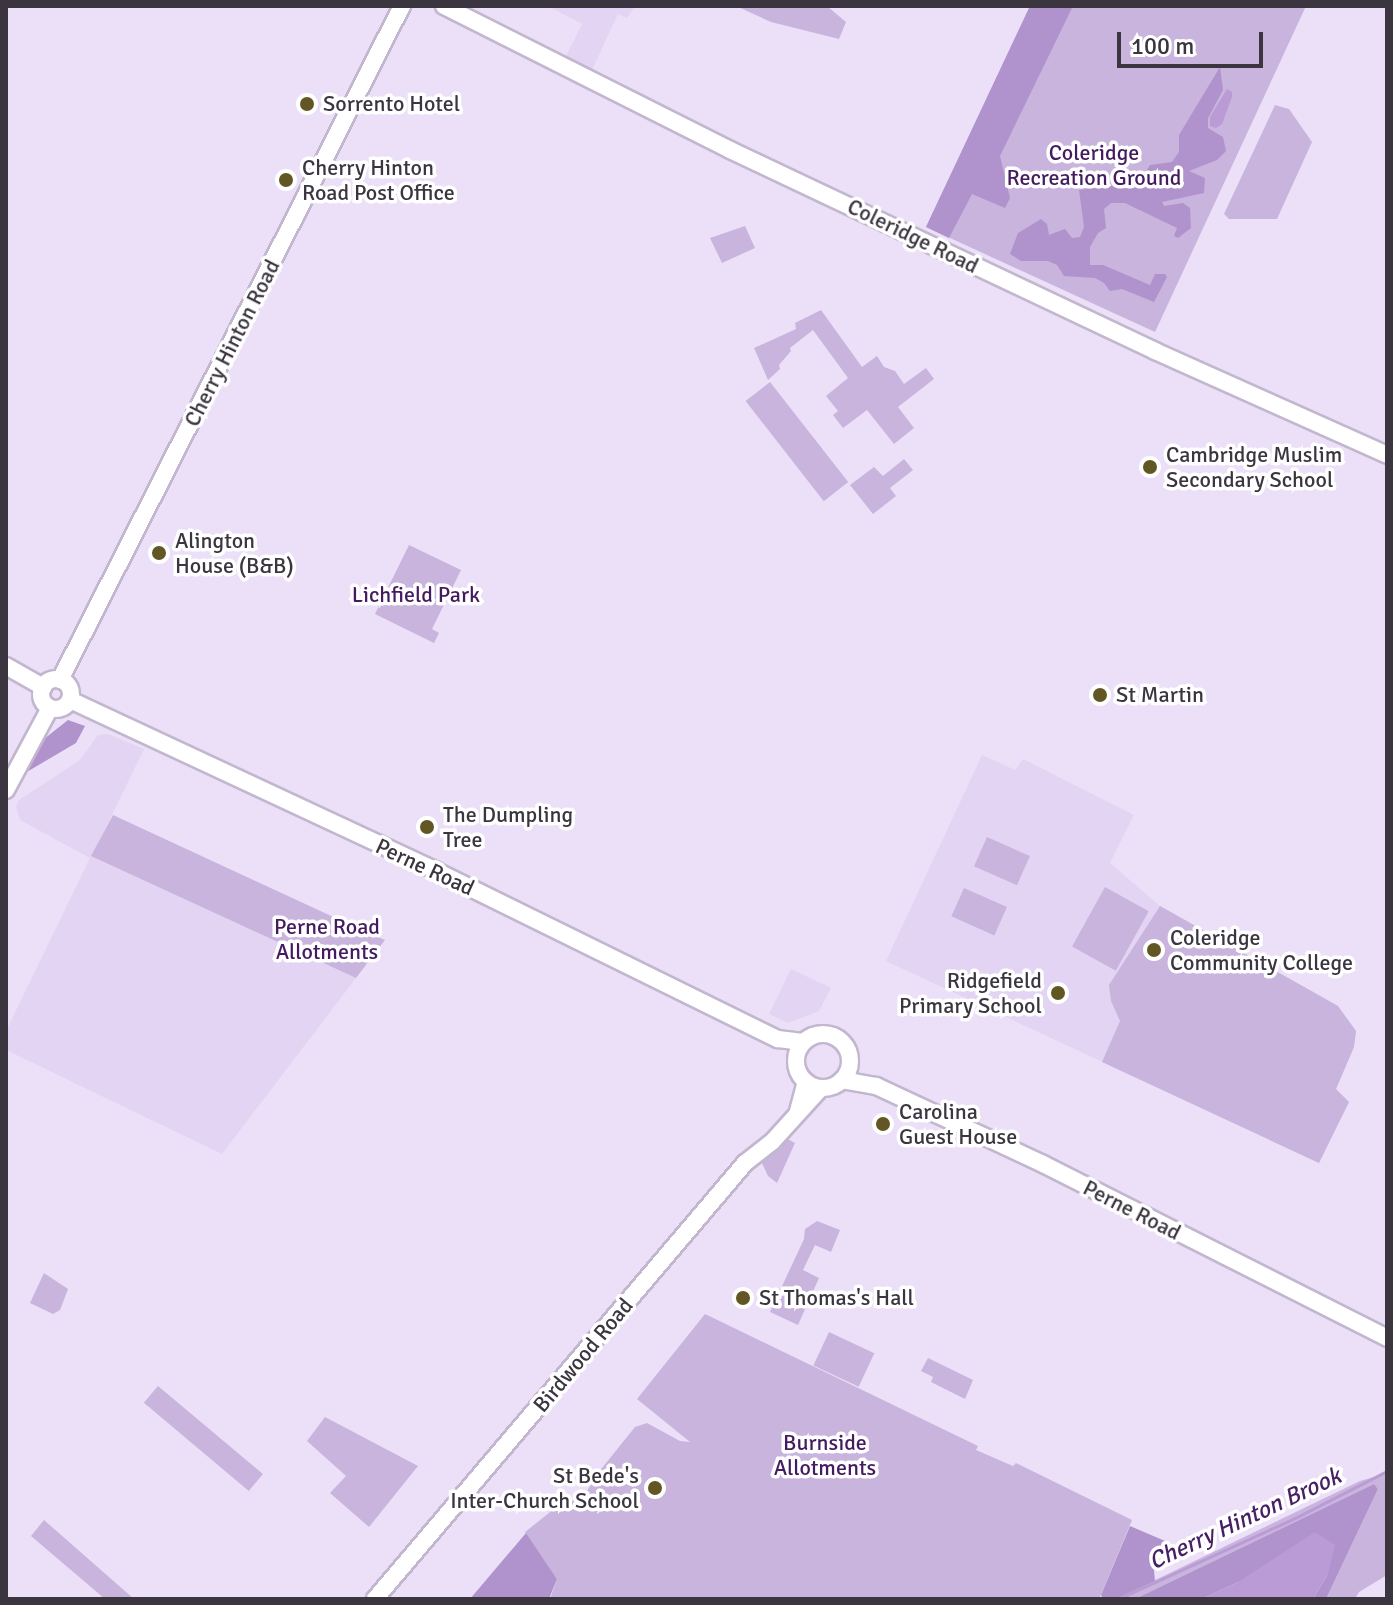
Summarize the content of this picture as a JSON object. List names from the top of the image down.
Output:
{
  "streets": {
    "street": [
      "Coleridge Road",
      "Cherry Hinton Road",
      "Perne Road",
      "Birdwood Road"
    ]
  },
  "crossings": [
    ["Cherry Hinton Road", "Perne Road"],
    ["Perne Road", "Birdwood Road"]
  ],
  "water": ["Cherry Hinton Brook"],
  "parks": [
    "Coleridge Recreation Ground",
    "Lichfield Park",
    "Perne Road Allotments",
    "Burnside Allotments"
  ],
  "places": [
    "Sorrento Hotel",
    "Cherry Hinton Road Post Office",
    "Cambridge Muslim Secondary School",
    "Alington House (B&B)",
    "St Martin",
    "The Dumpling Tree",
    "Coleridge Community College",
    "Ridgefield Primary School",
    "Carolina Guest House",
    "St Thomas's Hall",
    "St Bede's Inter-Church School"
  ],
  "scale_bar": "100 m"
}
